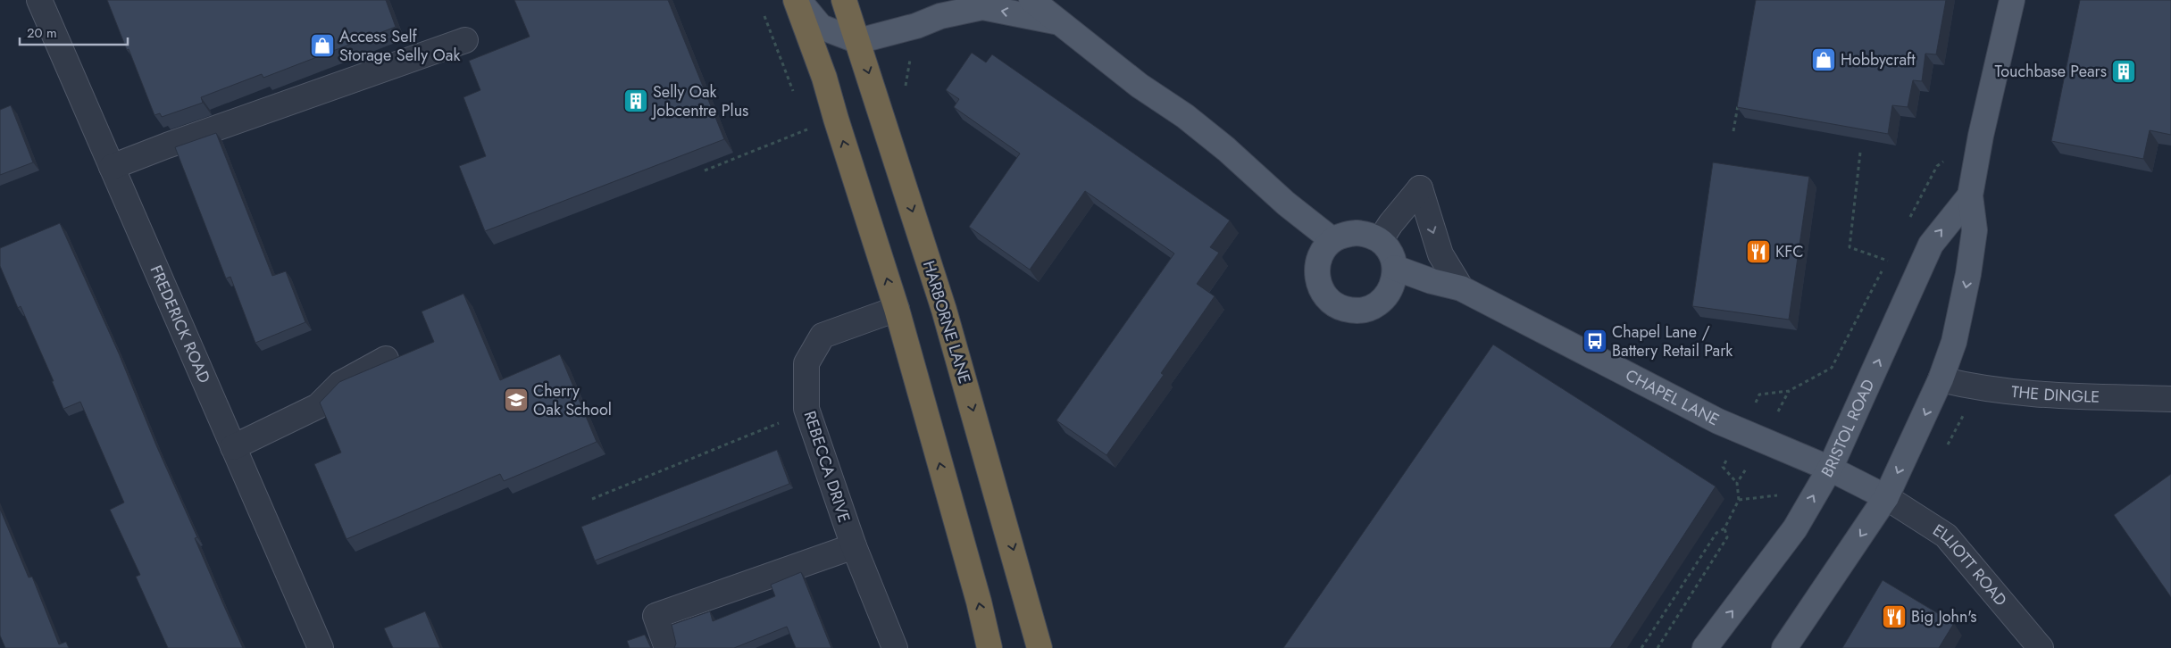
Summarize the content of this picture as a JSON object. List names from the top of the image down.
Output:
{
  "streets": {
    "highway": ["HARBORNE LANE"],
    "main road": ["CHAPEL LANE", "BRISTOL ROAD"],
    "street": [
      "FREDERICK ROAD",
      "THE DINGLE",
      "REBECCA DRIVE",
      "ELLIOTT ROAD"
    ]
  },
  "crossings": [
    ["THE DINGLE", "BRISTOL ROAD"],
    ["CHAPEL LANE", "BRISTOL ROAD"],
    ["CHAPEL LANE", "ELLIOTT ROAD"],
    ["BRISTOL ROAD", "ELLIOTT ROAD"]
  ],
  "places": {
    "shop": ["Access Self Storage Selly Oak", "Hobbycraft"],
    "building": ["Touchbase Pears", "Selly Oak Jobcentre Plus"],
    "restaurant": ["KFC", "Big John's"],
    "bus stop": ["Chapel Lane / Battery Retail Park"],
    "school or university": ["Cherry Oak School"]
  },
  "scale_bar": "20 m"
}
